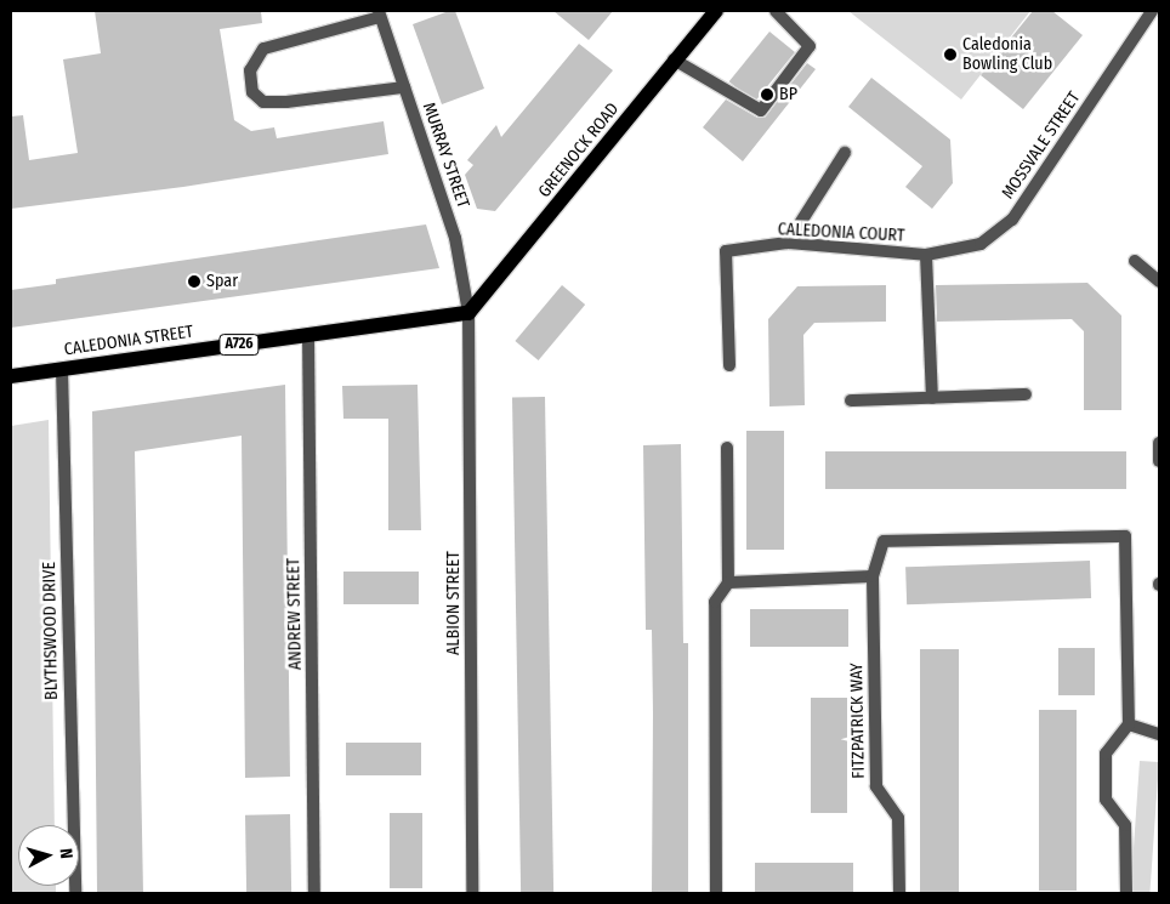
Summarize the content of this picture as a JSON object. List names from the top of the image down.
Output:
{
  "streets": {
    "main road": ["GREENOCK ROAD", "CALEDONIA STREET", "A726"],
    "street": [
      "MOSSVALE STREET",
      "MURRAY STREET",
      "CALEDONIA COURT",
      "ALBION STREET",
      "ANDREW STREET",
      "BLYTHSWOOD DRIVE",
      "FITZPATRICK WAY"
    ]
  },
  "crossings": [
    ["MOSSVALE STREET", "CALEDONIA COURT"],
    ["GREENOCK ROAD", "MURRAY STREET"],
    ["GREENOCK ROAD", "CALEDONIA STREET"],
    ["GREENOCK ROAD", "ALBION STREET"],
    ["MURRAY STREET", "CALEDONIA STREET"],
    ["MURRAY STREET", "ALBION STREET"],
    ["CALEDONIA STREET", "ALBION STREET"],
    ["CALEDONIA STREET", "ANDREW STREET"],
    ["CALEDONIA STREET", "BLYTHSWOOD DRIVE"]
  ],
  "places": ["Caledonia Bowling Club", "BP", "Spar"],
  "north": "right"
}
